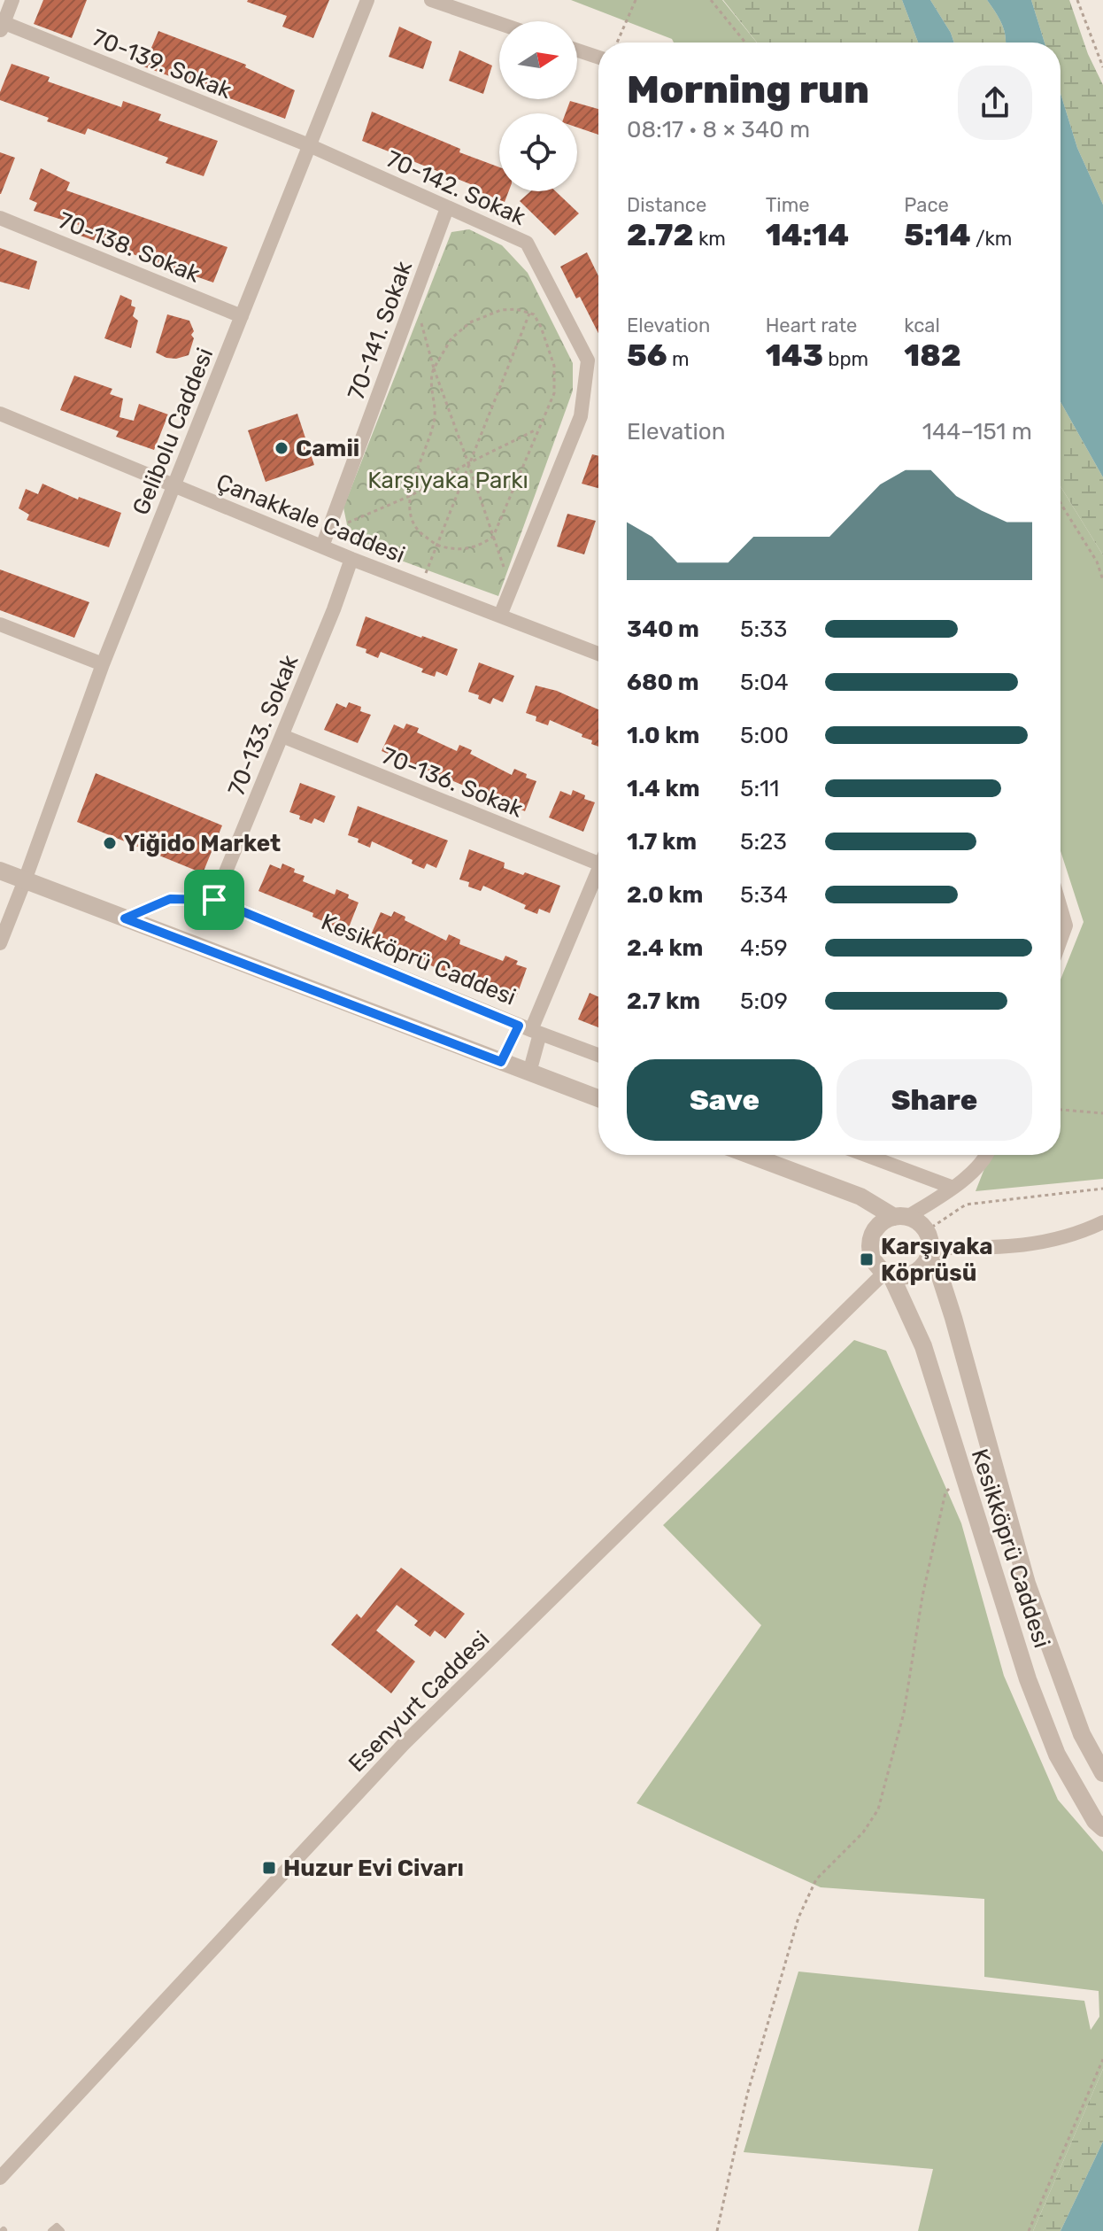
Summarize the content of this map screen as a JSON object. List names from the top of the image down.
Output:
{
  "streets": {
    "street": [
      "70-139. Sokak",
      "70-142. Sokak",
      "70-138. Sokak",
      "70-141. Sokak",
      "Gelibolu Caddesi",
      "Çanakkale Caddesi",
      "70-133. Sokak",
      "70-136. Sokak",
      "Kesikköprü Caddesi",
      "Esenyurt Caddesi"
    ]
  },
  "crossings": [
    ["70-139. Sokak", "70-142. Sokak"],
    ["70-139. Sokak", "Gelibolu Caddesi"],
    ["70-142. Sokak", "70-141. Sokak"],
    ["70-142. Sokak", "Gelibolu Caddesi"],
    ["70-142. Sokak", "Çanakkale Caddesi"],
    ["70-138. Sokak", "Gelibolu Caddesi"],
    ["70-141. Sokak", "Çanakkale Caddesi"],
    ["Gelibolu Caddesi", "Çanakkale Caddesi"],
    ["Çanakkale Caddesi", "70-133. Sokak"],
    ["70-133. Sokak", "70-136. Sokak"],
    ["70-133. Sokak", "Kesikköprü Caddesi"],
    ["Kesikköprü Caddesi", "Esenyurt Caddesi"]
  ],
  "parks": ["Karşıyaka Parkı"],
  "places": {
    "other": ["Camii", "Yiğido Market"],
    "transit": ["Karşıyaka Köprüsü", "Huzur Evi Civarı"]
  },
  "north": "right",
  "page": {
    "heading": ["Morning run", "08:17 · 8 × 340 m"],
    "stats": [
      ["Distance", "2.72 km"],
      ["Time", "14:14"],
      ["Pace", "5:14 /km"],
      ["Elevation", "56 m"],
      ["Heart rate", "143 bpm"],
      ["kcal", "182"]
    ],
    "chart": ["Elevation", "144–151 m"],
    "list": [
      {
        "name": "340 m",
        "note": "5:33"
      },
      {
        "name": "680 m",
        "note": "5:04"
      },
      {
        "name": "1.0 km",
        "note": "5:00"
      },
      {
        "name": "1.4 km",
        "note": "5:11"
      },
      {
        "name": "1.7 km",
        "note": "5:23"
      },
      {
        "name": "2.0 km",
        "note": "5:34"
      },
      {
        "name": "2.4 km",
        "note": "4:59"
      },
      {
        "name": "2.7 km",
        "note": "5:09"
      }
    ],
    "buttons": ["Save", "Share"]
  }
}
